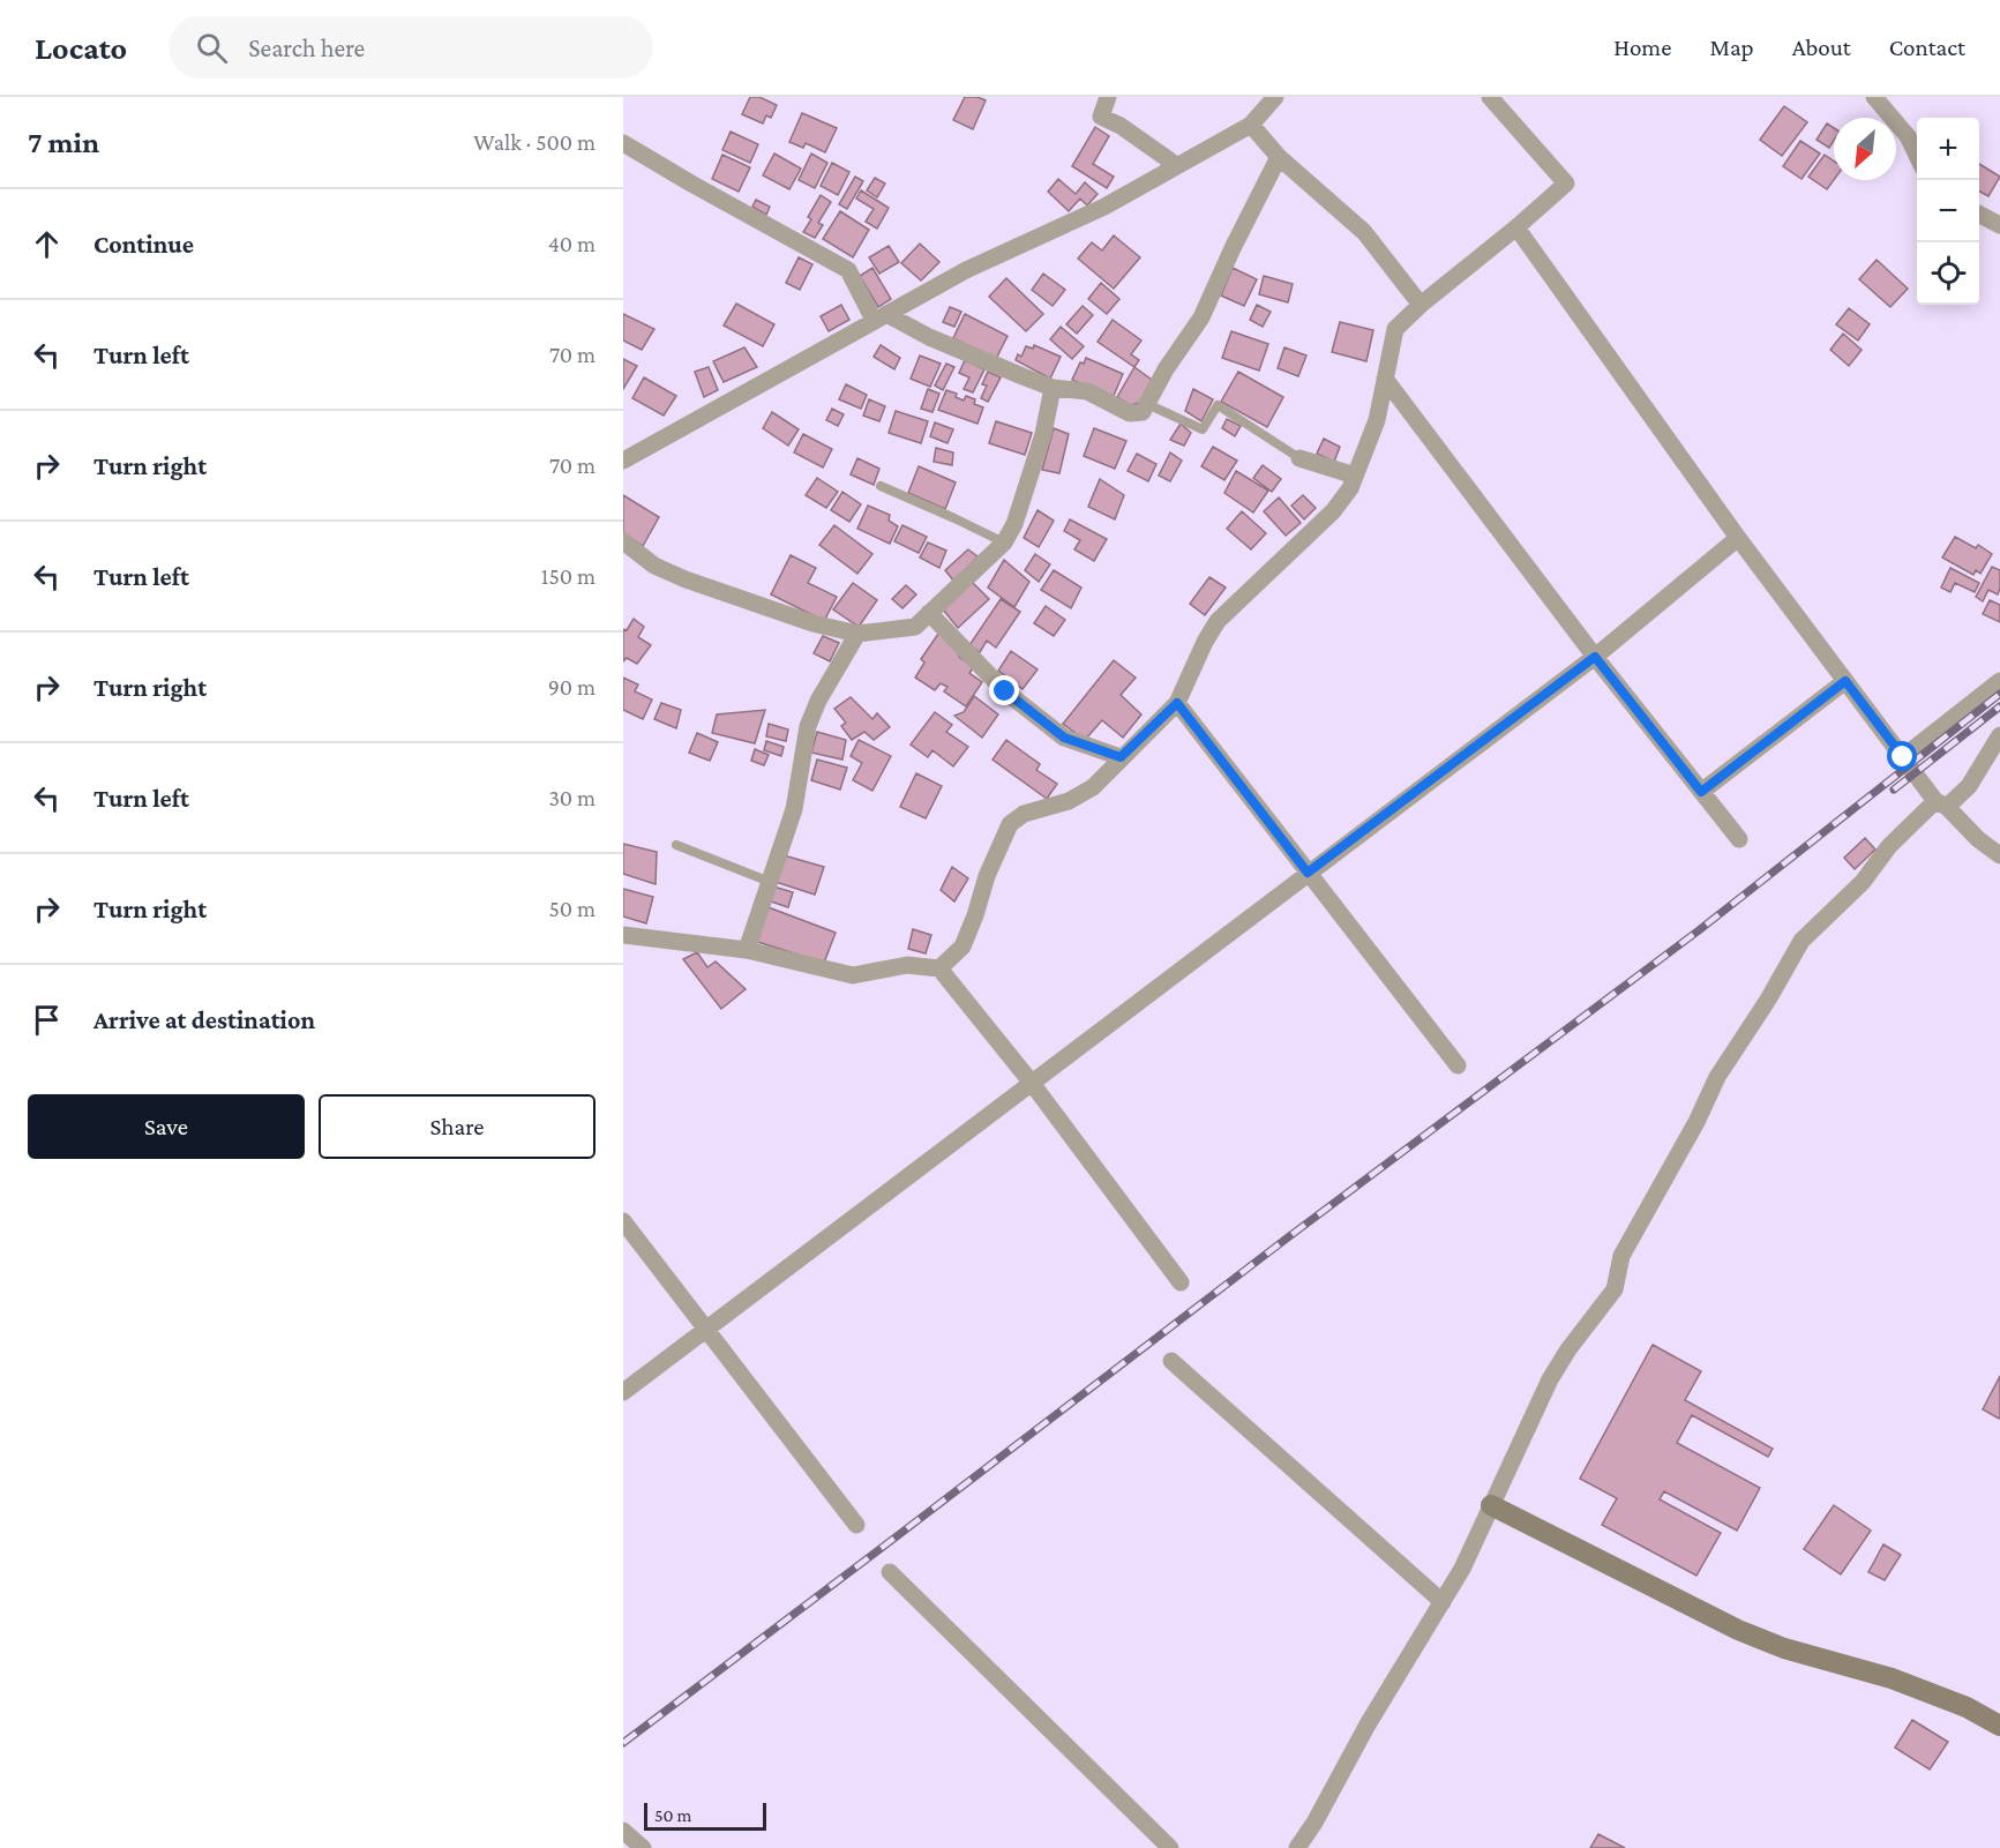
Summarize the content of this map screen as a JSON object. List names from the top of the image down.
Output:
{
  "scale_bar": "50 m",
  "north": "bottom left",
  "page": {
    "header": "Locato",
    "search": "Search here",
    "nav": [
      "Home",
      "Map",
      "About",
      "Contact"
    ],
    "heading": ["7 min", "Walk · 500 m"],
    "map_buttons": ["+", "−"],
    "list": [
      ["Continue", "40 m"],
      ["Turn left", "70 m"],
      ["Turn right", "70 m"],
      ["Turn left", "150 m"],
      ["Turn right", "90 m"],
      ["Turn left", "30 m"],
      ["Turn right", "50 m"],
      "Arrive at destination"
    ],
    "buttons": ["Save", "Share"],
    "scale": "50 m"
  }
}
